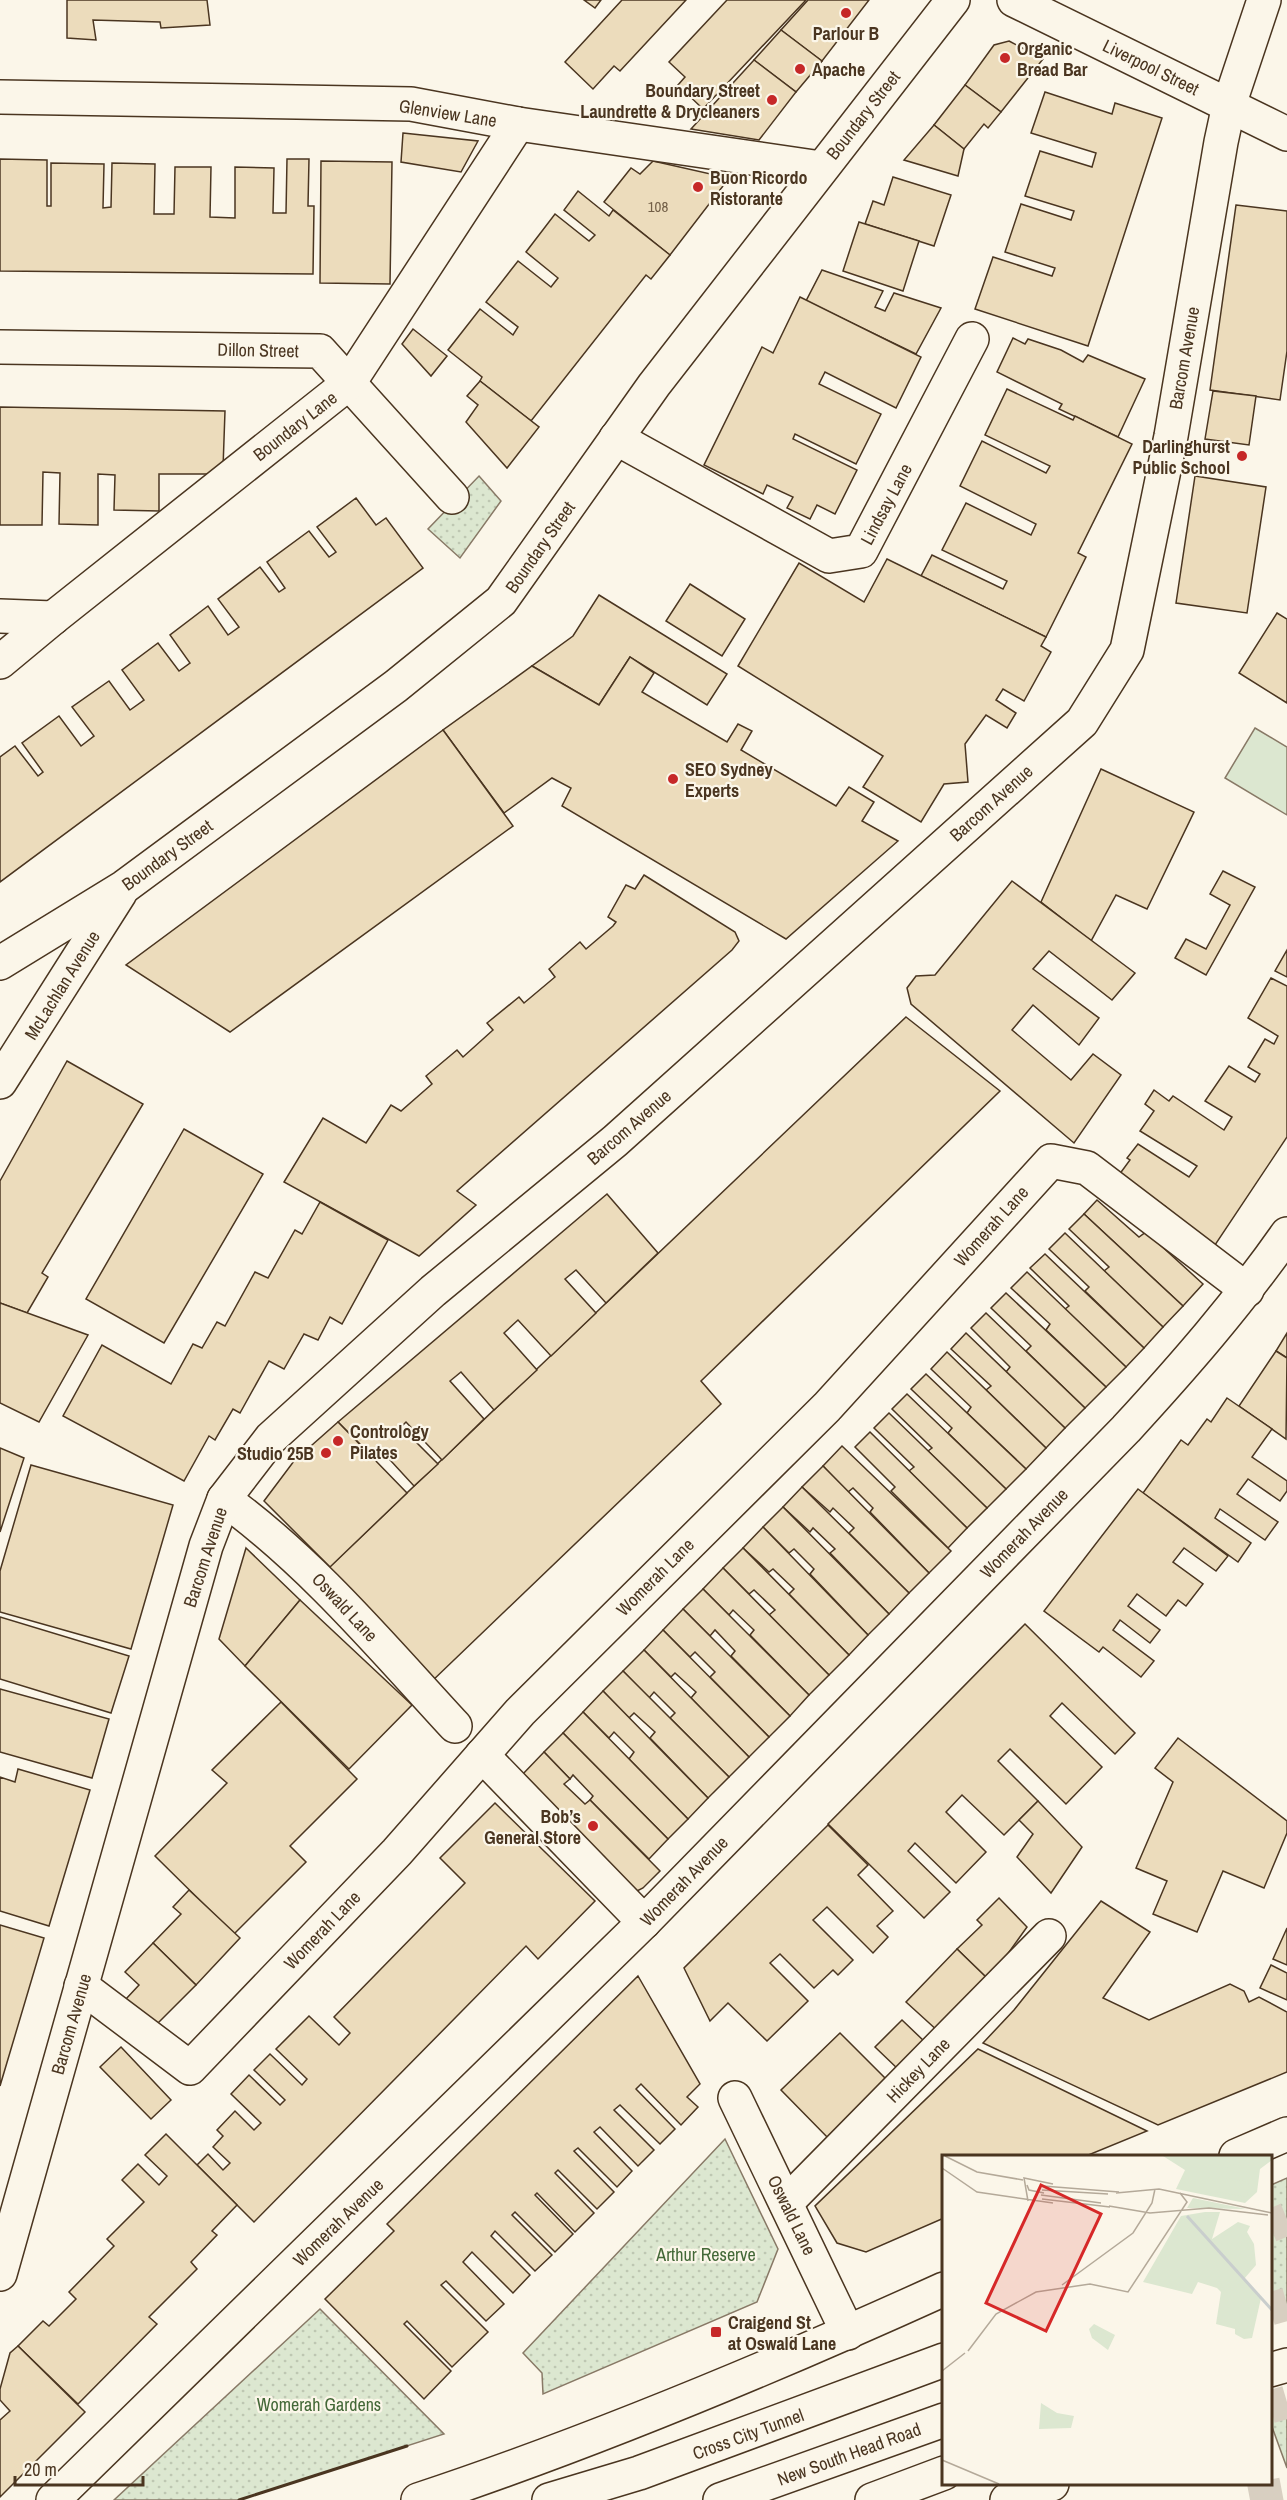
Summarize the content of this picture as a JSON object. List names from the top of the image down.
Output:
{
  "streets": {
    "main road": [
      "Liverpool Street",
      "Glenview Lane",
      "Boundary Street",
      "Dillon Street",
      "Barcom Avenue",
      "Boundary Lane",
      "Lindsay Lane",
      "McLachlan Avenue",
      "Womerah Lane",
      "Womerah Avenue",
      "Oswald Lane",
      "Hickey Lane",
      "Cross City Tunnel",
      "New South Head Road"
    ]
  },
  "crossings": [
    ["Liverpool Street", "Barcom Avenue"],
    ["Glenview Lane", "Boundary Street"],
    ["Glenview Lane", "Boundary Lane"],
    ["Boundary Street", "Lindsay Lane"],
    ["Boundary Street", "McLachlan Avenue"],
    ["Dillon Street", "Boundary Lane"],
    ["Barcom Avenue", "Womerah Lane"],
    ["Barcom Avenue", "Oswald Lane"],
    ["Womerah Lane", "Womerah Avenue"],
    ["Oswald Lane", "Hickey Lane"]
  ],
  "parks": ["Arthur Reserve", "Womerah Gardens"],
  "places": {
    "other": [
      "Parlour B",
      "Organic Bread Bar",
      "Apache",
      "Boundary Street Laundrette & Drycleaners",
      "Buon Ricordo Ristorante",
      "Darlinghurst Public School",
      "SEO Sydney Experts",
      "Contrology Pilates",
      "Studio 25B",
      "Bob’s General Store"
    ],
    "transit": ["Craigend St at Oswald Lane"]
  },
  "house_numbers": ["108"],
  "scale_bar": "20 m"
}
